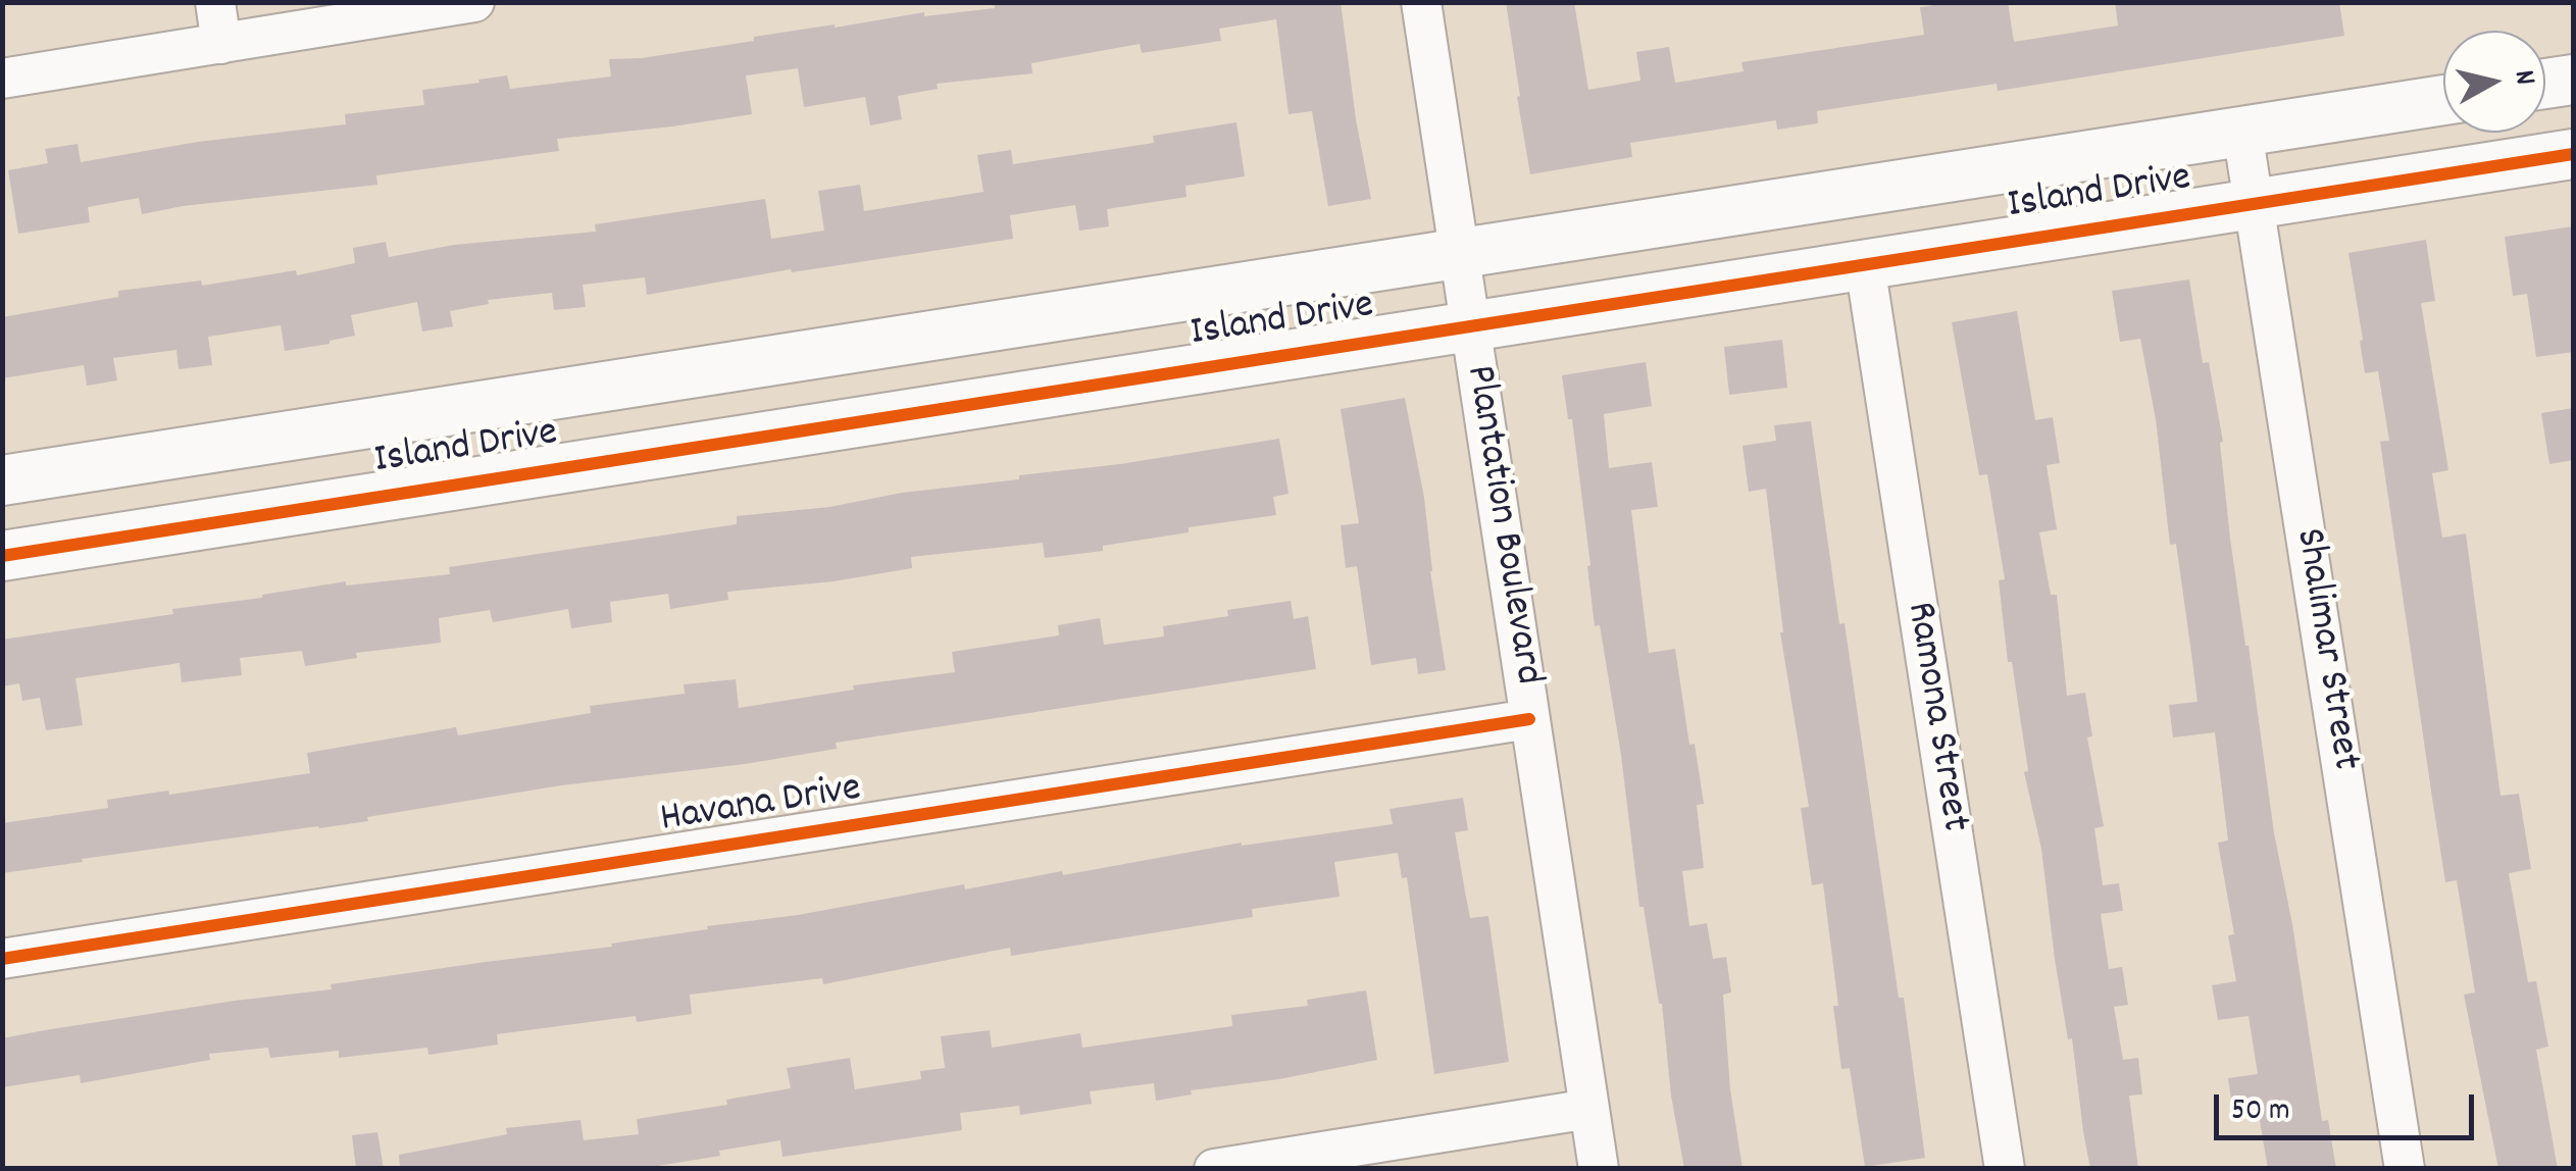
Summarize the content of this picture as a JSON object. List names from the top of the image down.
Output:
{
  "streets": {
    "street": [
      "Island Drive",
      "Plantation Boulevard",
      "Shalimar Street",
      "Ramona Street",
      "Havana Drive"
    ]
  },
  "crossings": [
    ["Island Drive", "Plantation Boulevard"],
    ["Island Drive", "Shalimar Street"],
    ["Island Drive", "Ramona Street"],
    ["Plantation Boulevard", "Havana Drive"]
  ],
  "scale_bar": "50 m",
  "north": "right"
}
